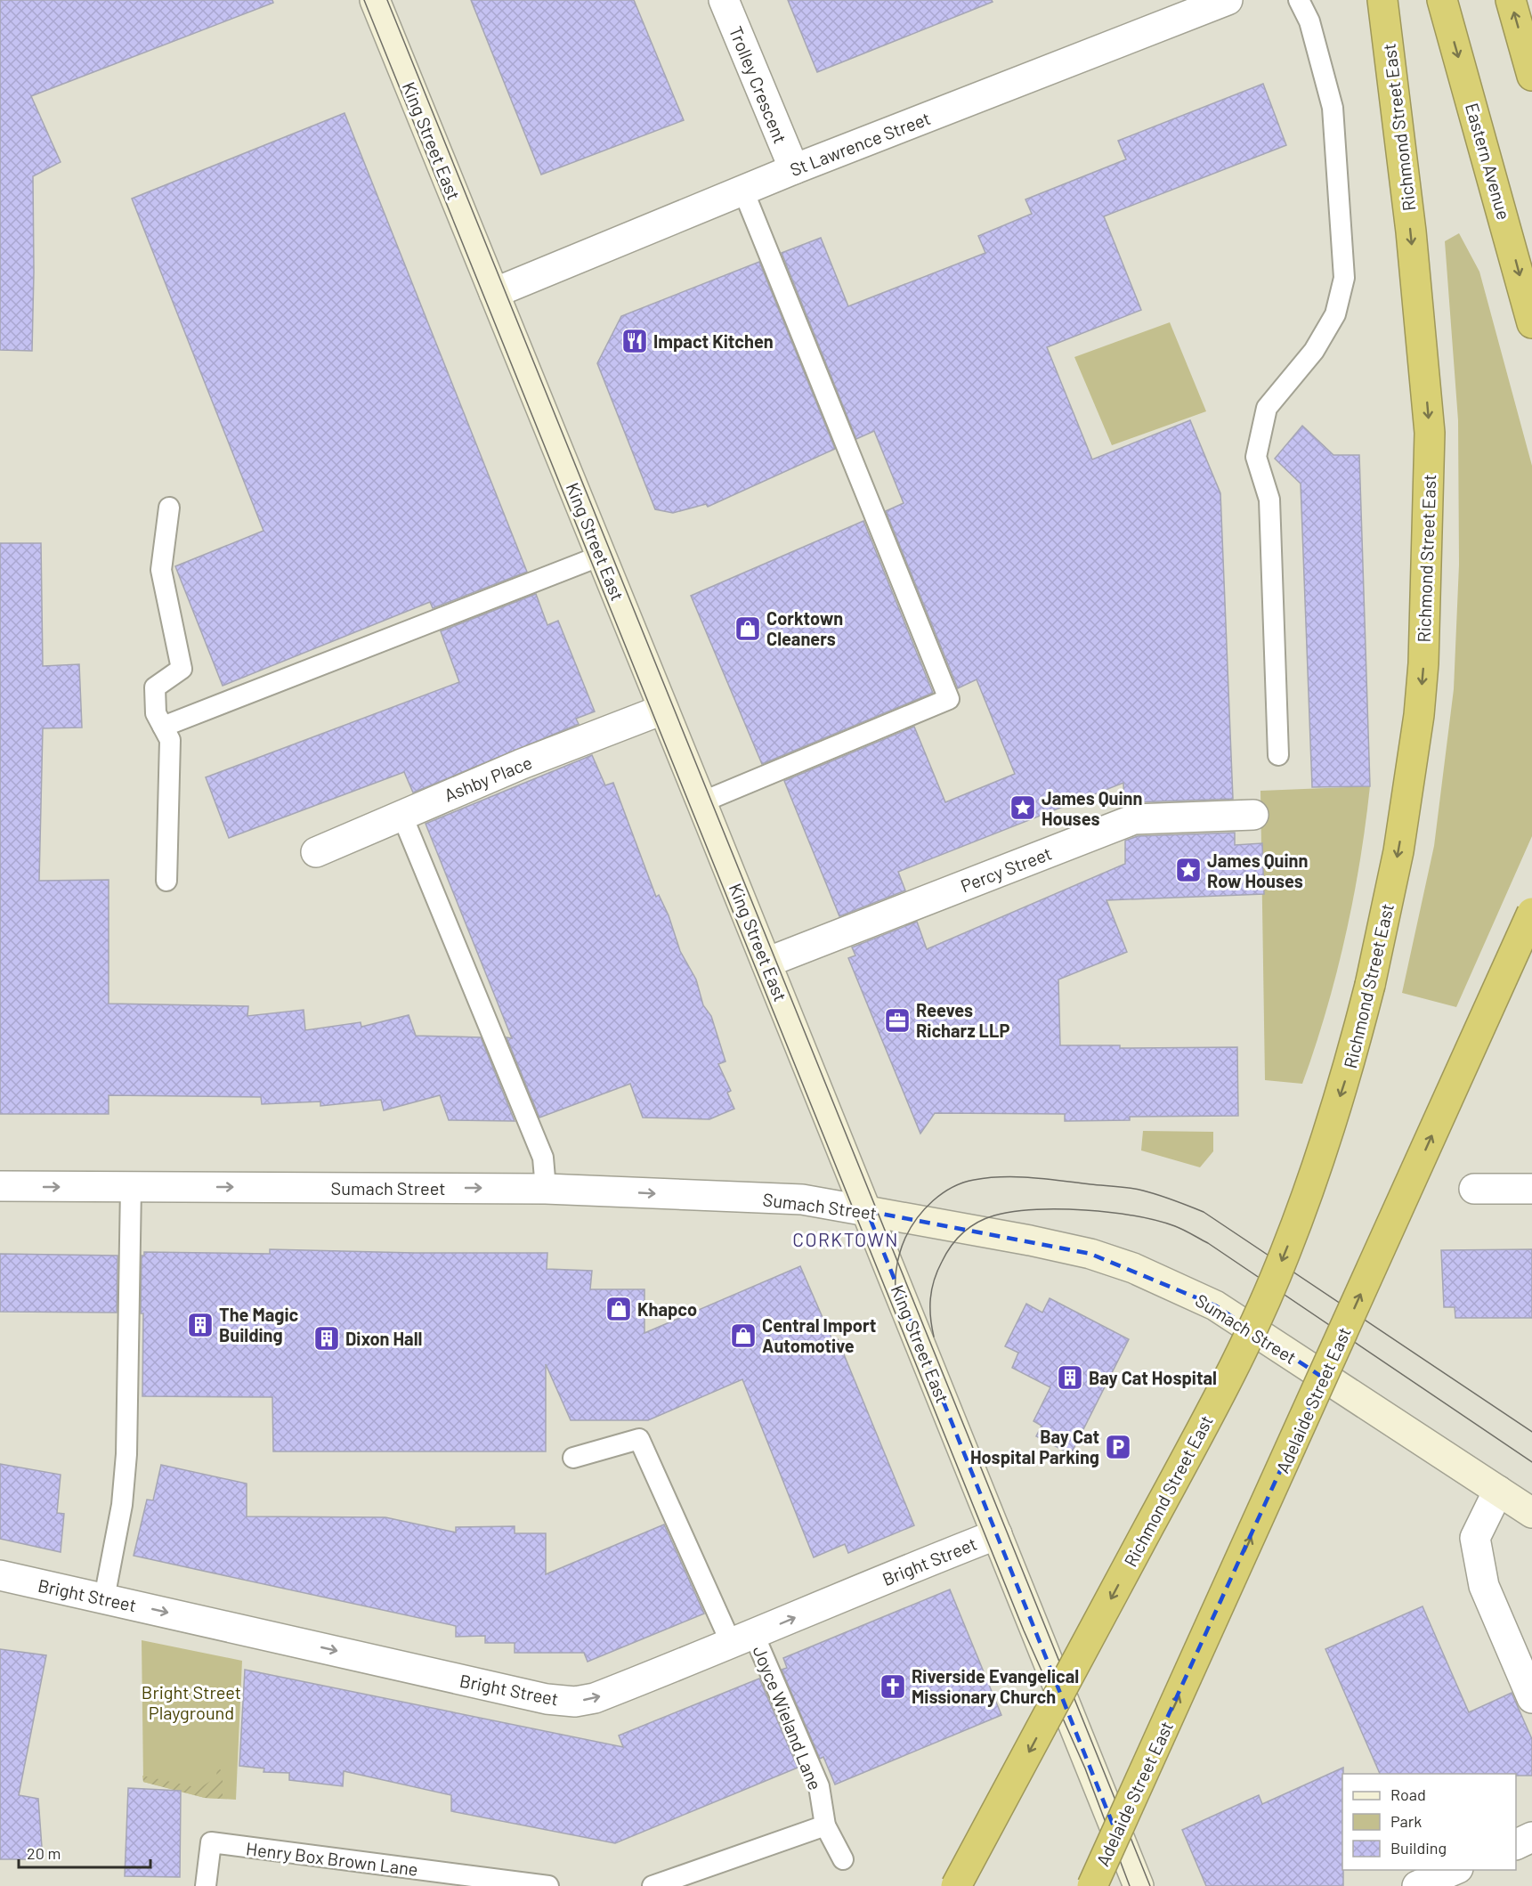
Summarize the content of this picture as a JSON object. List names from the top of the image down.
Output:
{
  "streets": {
    "highway": ["Richmond Street East", "Eastern Avenue", "Adelaide Street East"],
    "main road": ["King Street East", "Sumach Street"],
    "street": [
      "Trolley Crescent",
      "St Lawrence Street",
      "Ashby Place",
      "Percy Street",
      "Bright Street"
    ],
    "lane": ["Joyce Wieland Lane", "Henry Box Brown Lane"]
  },
  "crossings": [
    ["Trolley Crescent", "St Lawrence Street"],
    ["King Street East", "St Lawrence Street"],
    ["King Street East", "Ashby Place"],
    ["King Street East", "Percy Street"],
    ["King Street East", "Sumach Street"],
    ["King Street East", "Bright Street"],
    ["Bright Street", "Joyce Wieland Lane"]
  ],
  "one_way": [
    "Richmond Street East",
    "Eastern Avenue",
    "Sumach Street",
    "Adelaide Street East",
    "Bright Street"
  ],
  "districts": ["CORKTOWN"],
  "parks": ["Bright Street Playground"],
  "places": {
    "restaurant": ["Impact Kitchen"],
    "shop": ["Corktown Cleaners", "Khapco", "Central Import Automotive"],
    "place": ["James Quinn Houses", "James Quinn Row Houses"],
    "office": ["Reeves Richarz LLP"],
    "building": ["The Magic Building", "Dixon Hall", "Bay Cat Hospital"],
    "parking": ["Bay Cat Hospital Parking"],
    "church": ["Riverside Evangelical Missionary Church"]
  },
  "legend": ["Road", "Park", "Building"],
  "scale_bar": "20 m"
}
